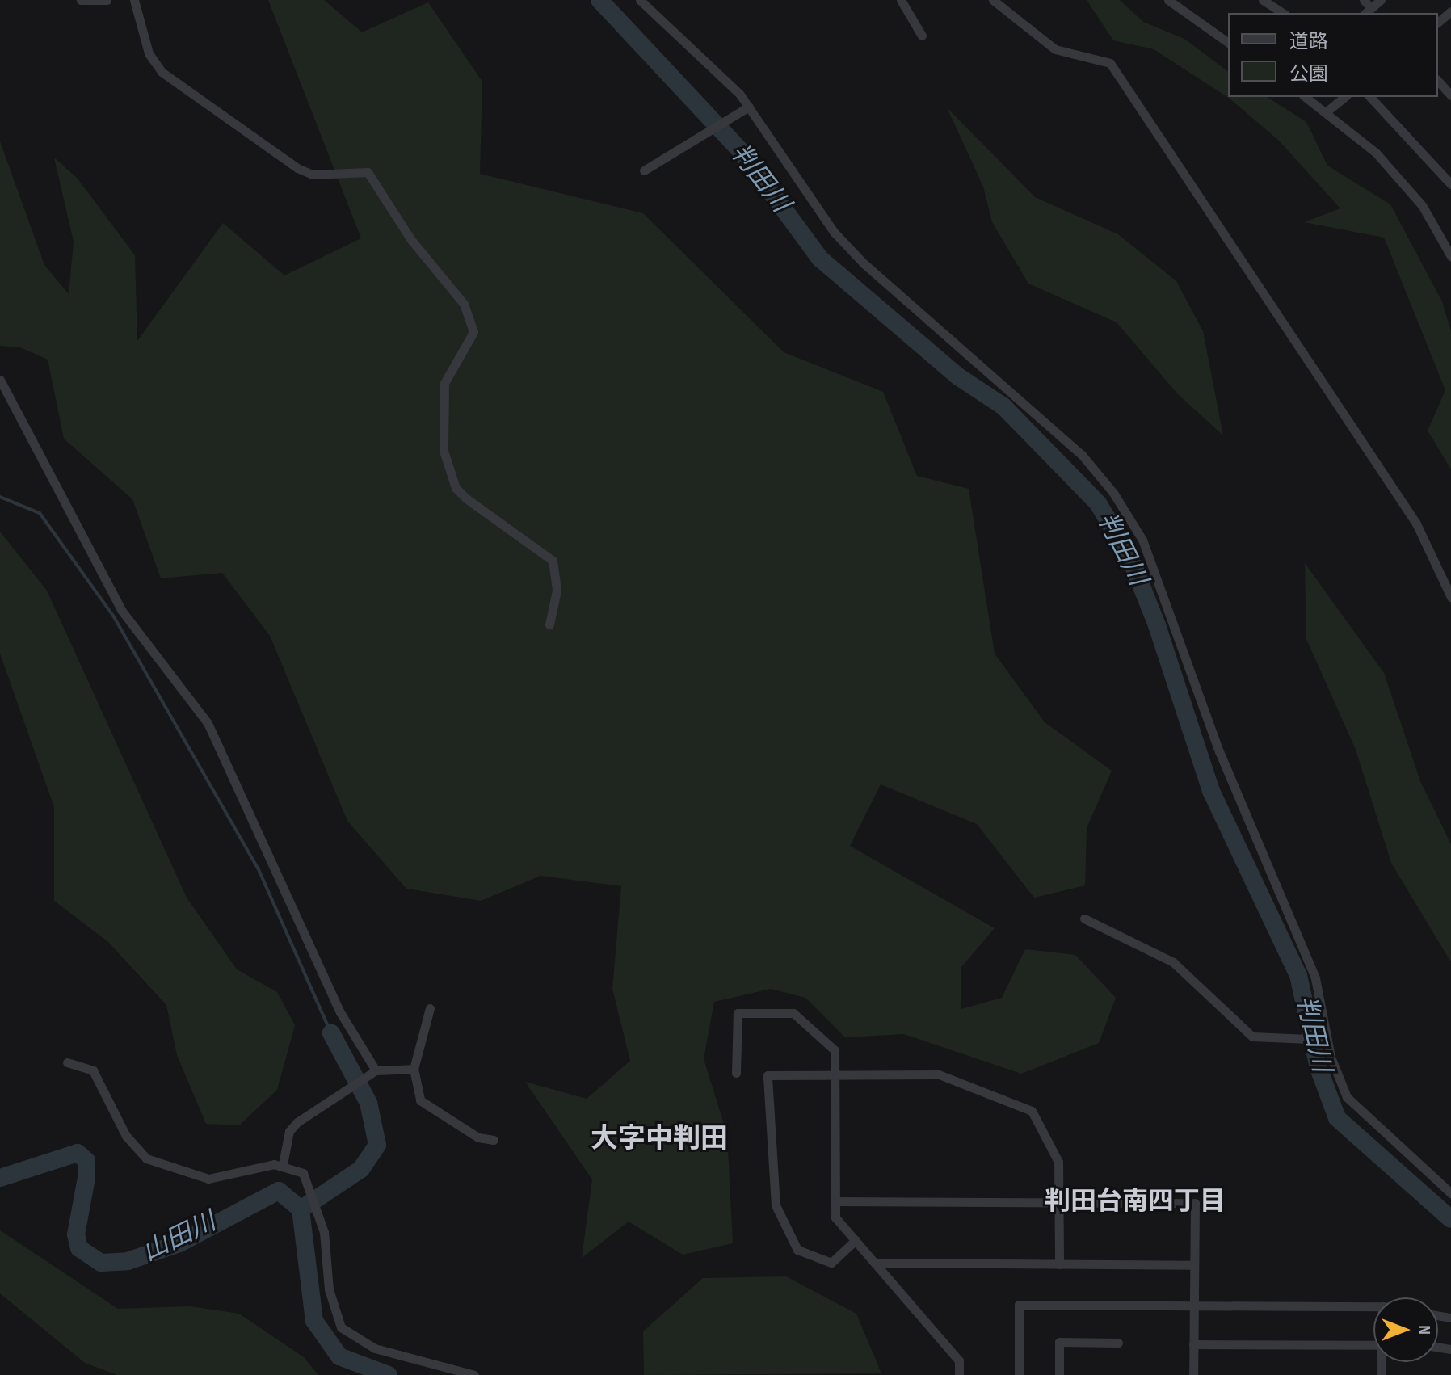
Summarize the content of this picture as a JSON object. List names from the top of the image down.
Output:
{
  "districts": ["大字中判田", "判田台南四丁目"],
  "water": ["判田川", "山田川"],
  "legend": ["道路", "公園"],
  "north": "right"
}
